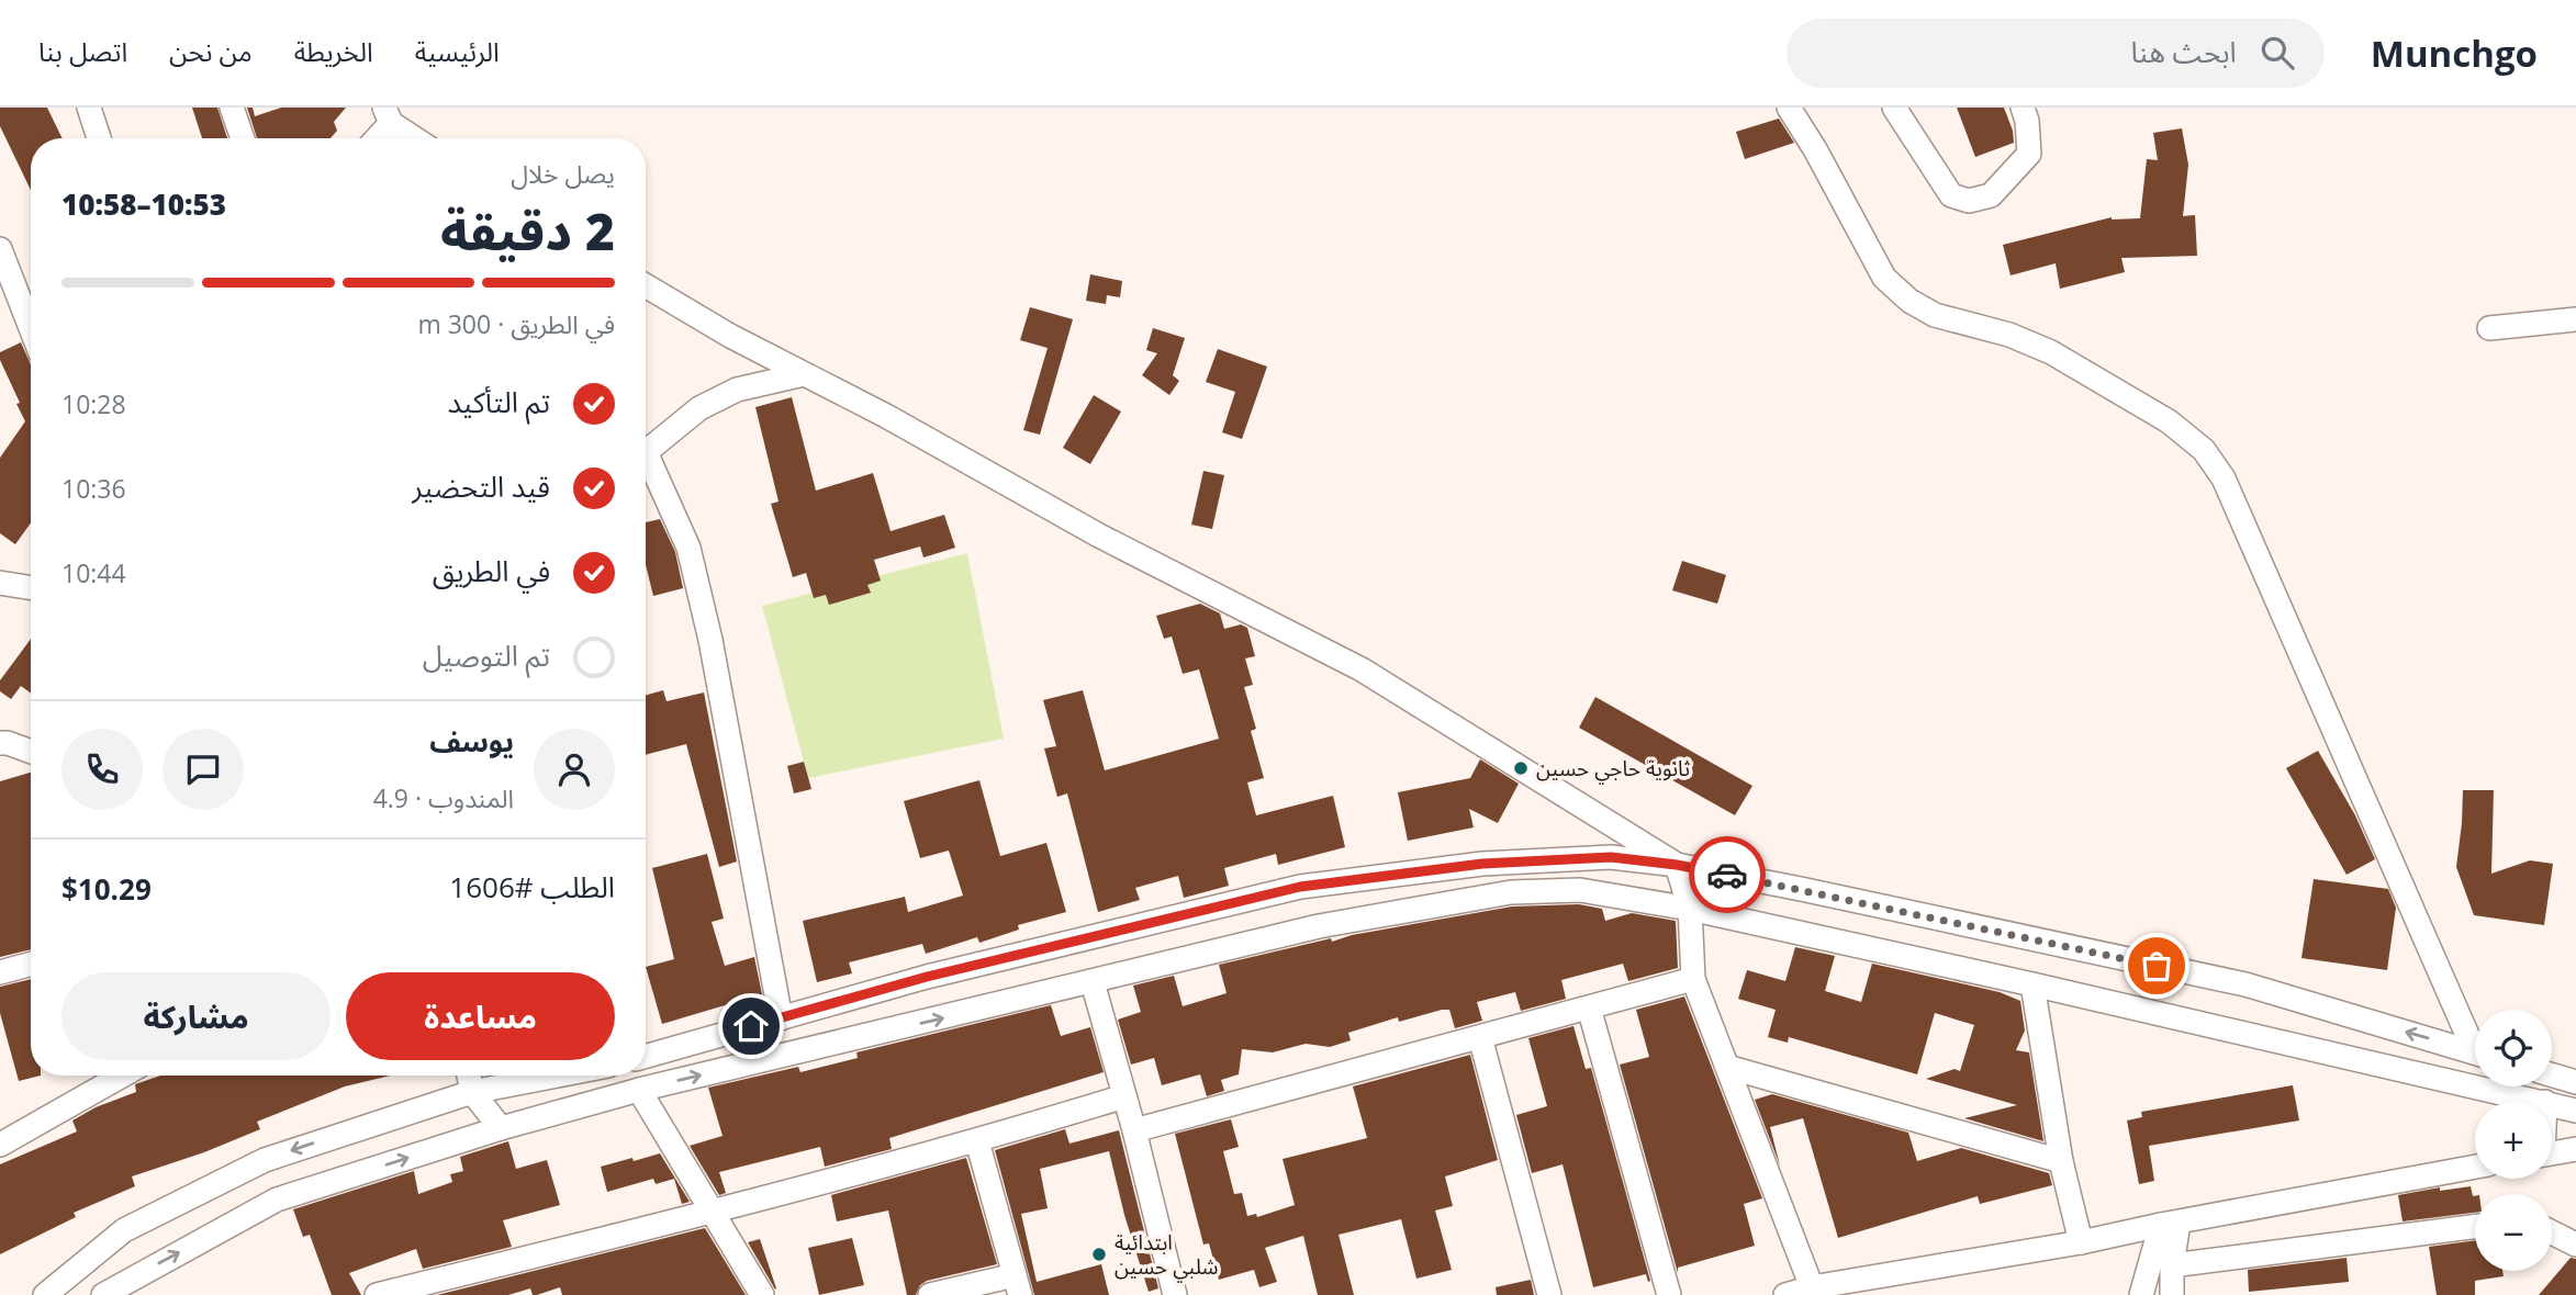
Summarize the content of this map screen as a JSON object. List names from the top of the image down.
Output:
{
  "places": ["ثانوية حاجي حسين", "ابتدائية شلبي حسين"],
  "page": {
    "header": "Munchgo",
    "search": "ابحث هنا",
    "nav": [
      "الرئيسية",
      "الخريطة",
      "من نحن",
      "اتصل بنا"
    ],
    "heading": ["2 دقيقة", "يصل خلال", "10:53–10:58"],
    "panel": [
      "يوسف",
      "المندوب · 4.9",
      "الطلب #1606",
      "$10.29"
    ],
    "bar": "في الطريق · 300 m",
    "list": [
      ["تم التأكيد", "10:28"],
      ["قيد التحضير", "10:36"],
      ["في الطريق", "10:44"],
      "تم التوصيل"
    ],
    "buttons": ["مساعدة", "مشاركة"],
    "map_buttons": ["+", "−"]
  }
}
